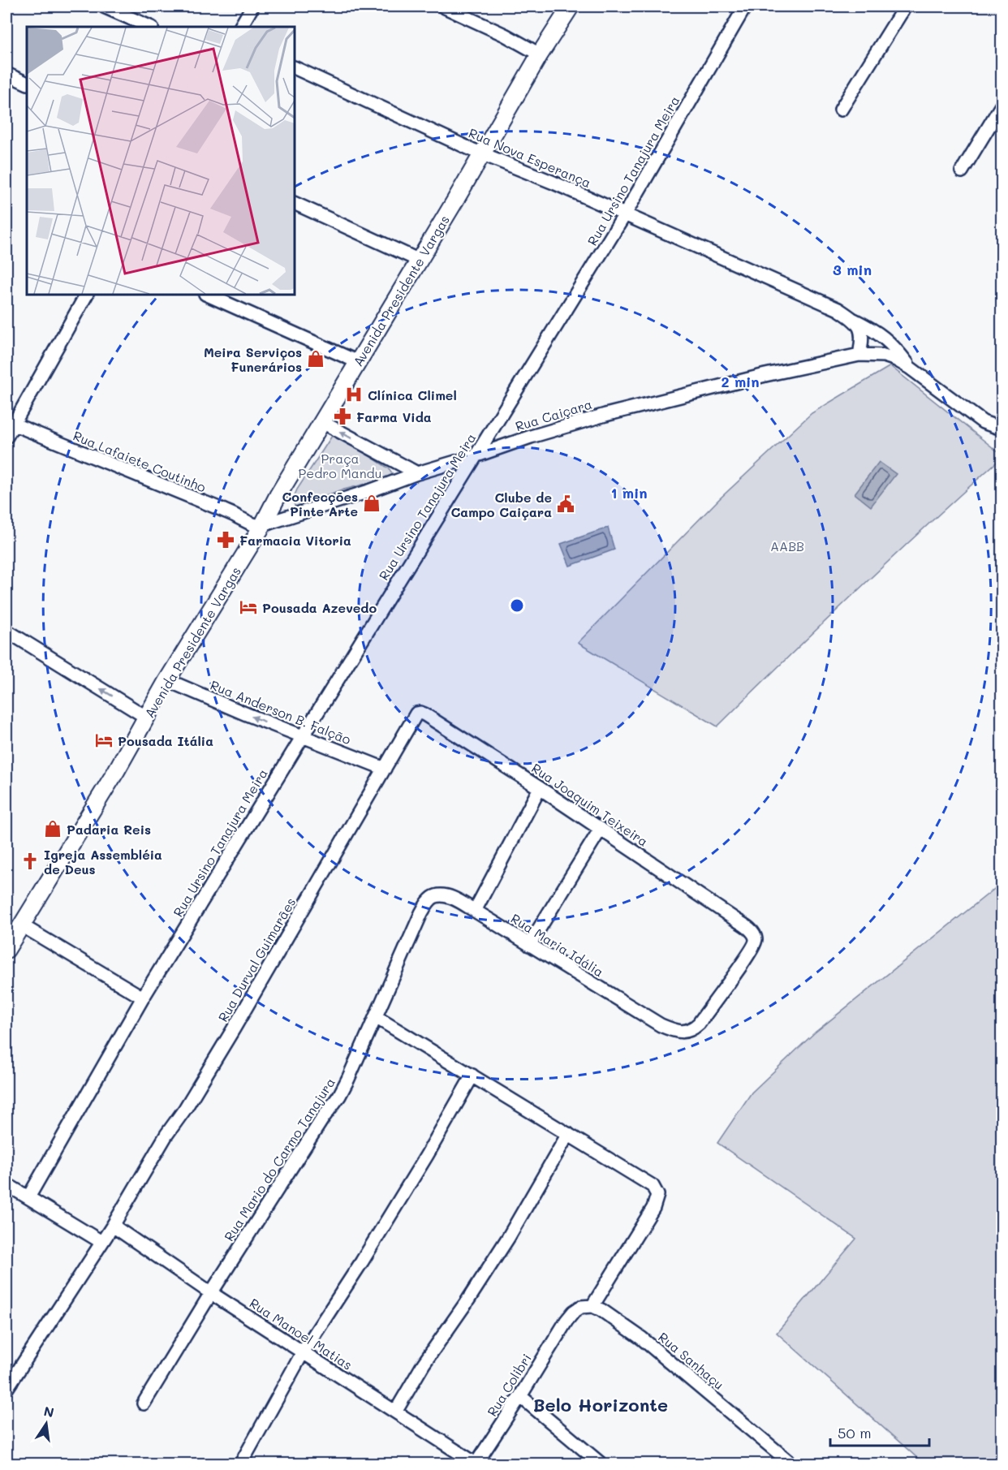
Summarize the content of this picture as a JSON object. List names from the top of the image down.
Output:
{
  "streets": {
    "main road": ["Avenida Presidente Vargas"],
    "street": [
      "Rua Nova Esperança",
      "Rua Ursino Tanajura Meira",
      "Rua Caiçara",
      "Rua Lafaiete Coutinho",
      "Rua Anderson B. Falção",
      "Rua Joaquim Teixeira",
      "Rua Maria Idália",
      "Rua Durval Guimarães",
      "Rua Mario do Carmo Tanajura",
      "Rua Manoel Matias",
      "Rua Sanhaçu",
      "Rua Colibri"
    ]
  },
  "crossings": [
    ["Rua Nova Esperança", "Rua Ursino Tanajura Meira"],
    ["Rua Nova Esperança", "Avenida Presidente Vargas"],
    ["Rua Nova Esperança", "Rua Caiçara"],
    ["Rua Ursino Tanajura Meira", "Rua Caiçara"],
    ["Rua Ursino Tanajura Meira", "Rua Anderson B. Falção"],
    ["Avenida Presidente Vargas", "Rua Caiçara"],
    ["Avenida Presidente Vargas", "Rua Lafaiete Coutinho"],
    ["Avenida Presidente Vargas", "Rua Anderson B. Falção"],
    ["Rua Caiçara", "Rua Lafaiete Coutinho"],
    ["Rua Anderson B. Falção", "Rua Durval Guimarães"],
    ["Rua Joaquim Teixeira", "Rua Maria Idália"],
    ["Rua Joaquim Teixeira", "Rua Durval Guimarães"],
    ["Rua Maria Idália", "Rua Mario do Carmo Tanajura"],
    ["Rua Durval Guimarães", "Rua Manoel Matias"],
    ["Rua Mario do Carmo Tanajura", "Rua Manoel Matias"],
    ["Rua Manoel Matias", "Rua Colibri"],
    ["Rua Sanhaçu", "Rua Colibri"]
  ],
  "one_way": ["Rua Anderson B. Falção"],
  "districts": ["Belo Horizonte"],
  "parks": ["Praça Pedro Mandu", "AABB"],
  "places": {
    "shop": ["Meira Serviços Funerários", "Confecções Pinte Arte", "Padaria Reis"],
    "hospital": ["Clínica Climel"],
    "pharmacy": ["Farma Vida", "Farmacia Vitoria"],
    "public building": ["Clube de Campo Caiçara"],
    "hotel": ["Pousada Azevedo", "Pousada Itália"],
    "church": ["Igreja Assembléia de Deus"]
  },
  "scale_bar": "50 m",
  "north": "top",
  "rings": ["3 min", "2 min", "1 min"]
}
